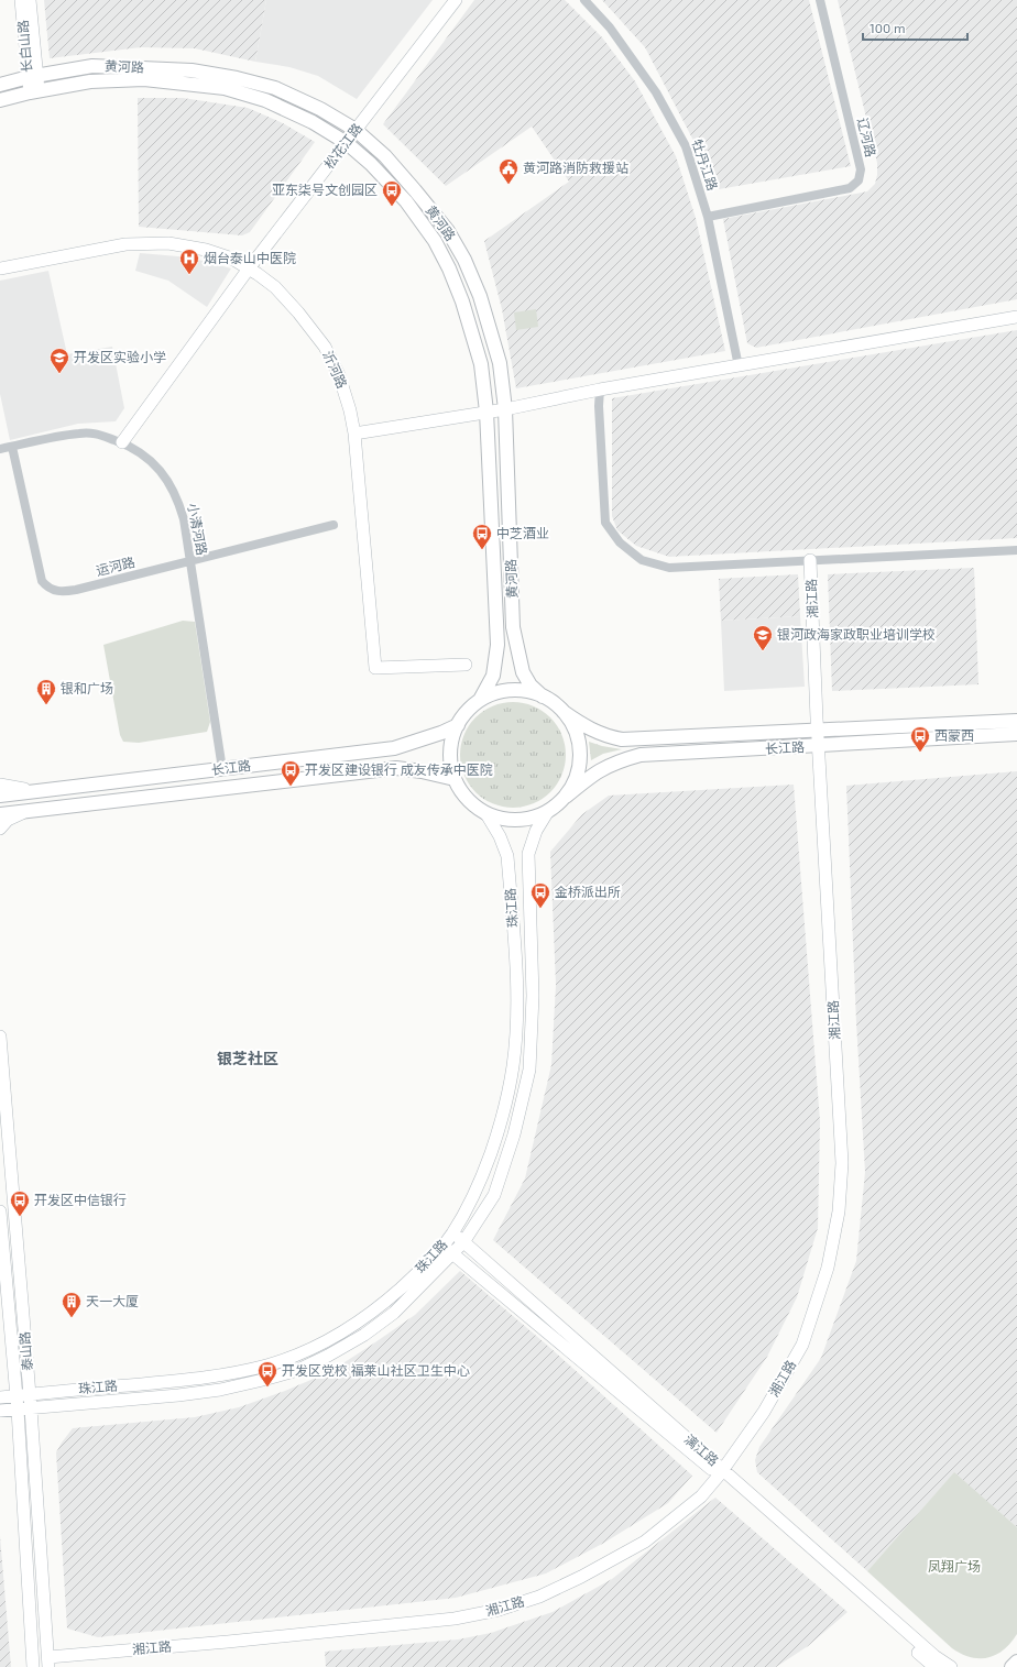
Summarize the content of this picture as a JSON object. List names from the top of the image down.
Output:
{
  "streets": {
    "main road": [
      "长白山路",
      "黄河路",
      "松花江路",
      "沂河路",
      "湘江路",
      "长江路",
      "珠江路",
      "泰山路",
      "漓江路"
    ],
    "street": [
      "辽河路",
      "牡丹江路",
      "小清河路",
      "运河路"
    ]
  },
  "crossings": [
    ["长白山路", "黄河路"],
    ["黄河路", "松花江路"],
    ["黄河路", "长江路"],
    ["黄河路", "珠江路"],
    ["辽河路", "牡丹江路"],
    ["松花江路", "沂河路"],
    ["松花江路", "小清河路"],
    ["小清河路", "运河路"],
    ["小清河路", "长江路"],
    ["湘江路", "长江路"],
    ["湘江路", "泰山路"],
    ["湘江路", "漓江路"],
    ["长江路", "珠江路"],
    ["珠江路", "泰山路"],
    ["珠江路", "漓江路"]
  ],
  "districts": ["银芝社区"],
  "parks": ["凤翔广场"],
  "places": {
    "public building": ["黄河路消防救援站"],
    "bus stop": [
      "亚东柒号文创园区",
      "中芝酒业",
      "西蒙西",
      "开发区建设银行 成友传承中医院",
      "金桥派出所",
      "开发区中信银行",
      "开发区党校 福莱山社区卫生中心"
    ],
    "hospital": ["烟台泰山中医院"],
    "school or university": ["开发区实验小学", "银河政海家政职业培训学校"],
    "building": ["银和广场", "天一大厦"]
  },
  "scale_bar": "100 m"
}
